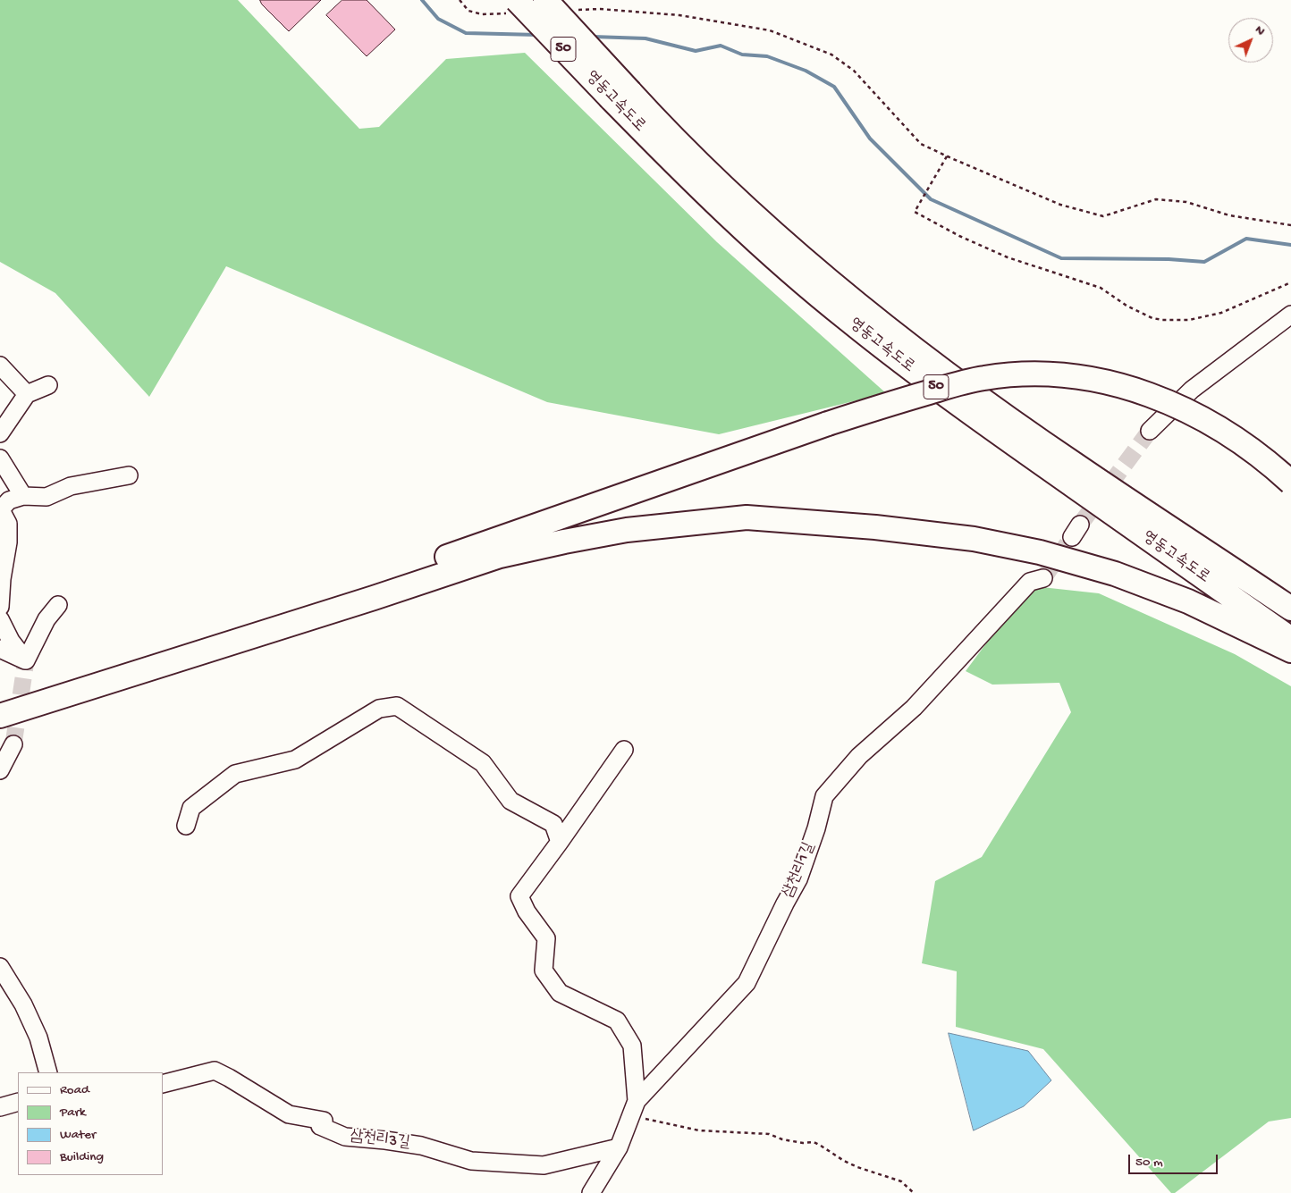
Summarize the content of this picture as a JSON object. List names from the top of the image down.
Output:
{
  "streets": {
    "highway": ["50", "영동고속도로"],
    "street": ["삼천리1길", "삼천리3길"]
  },
  "crossings": [
    ["삼천리1길", "삼천리3길"]
  ],
  "legend": [
    "Road",
    "Park",
    "Water",
    "Building"
  ],
  "scale_bar": "50 m",
  "north": "top right"
}
